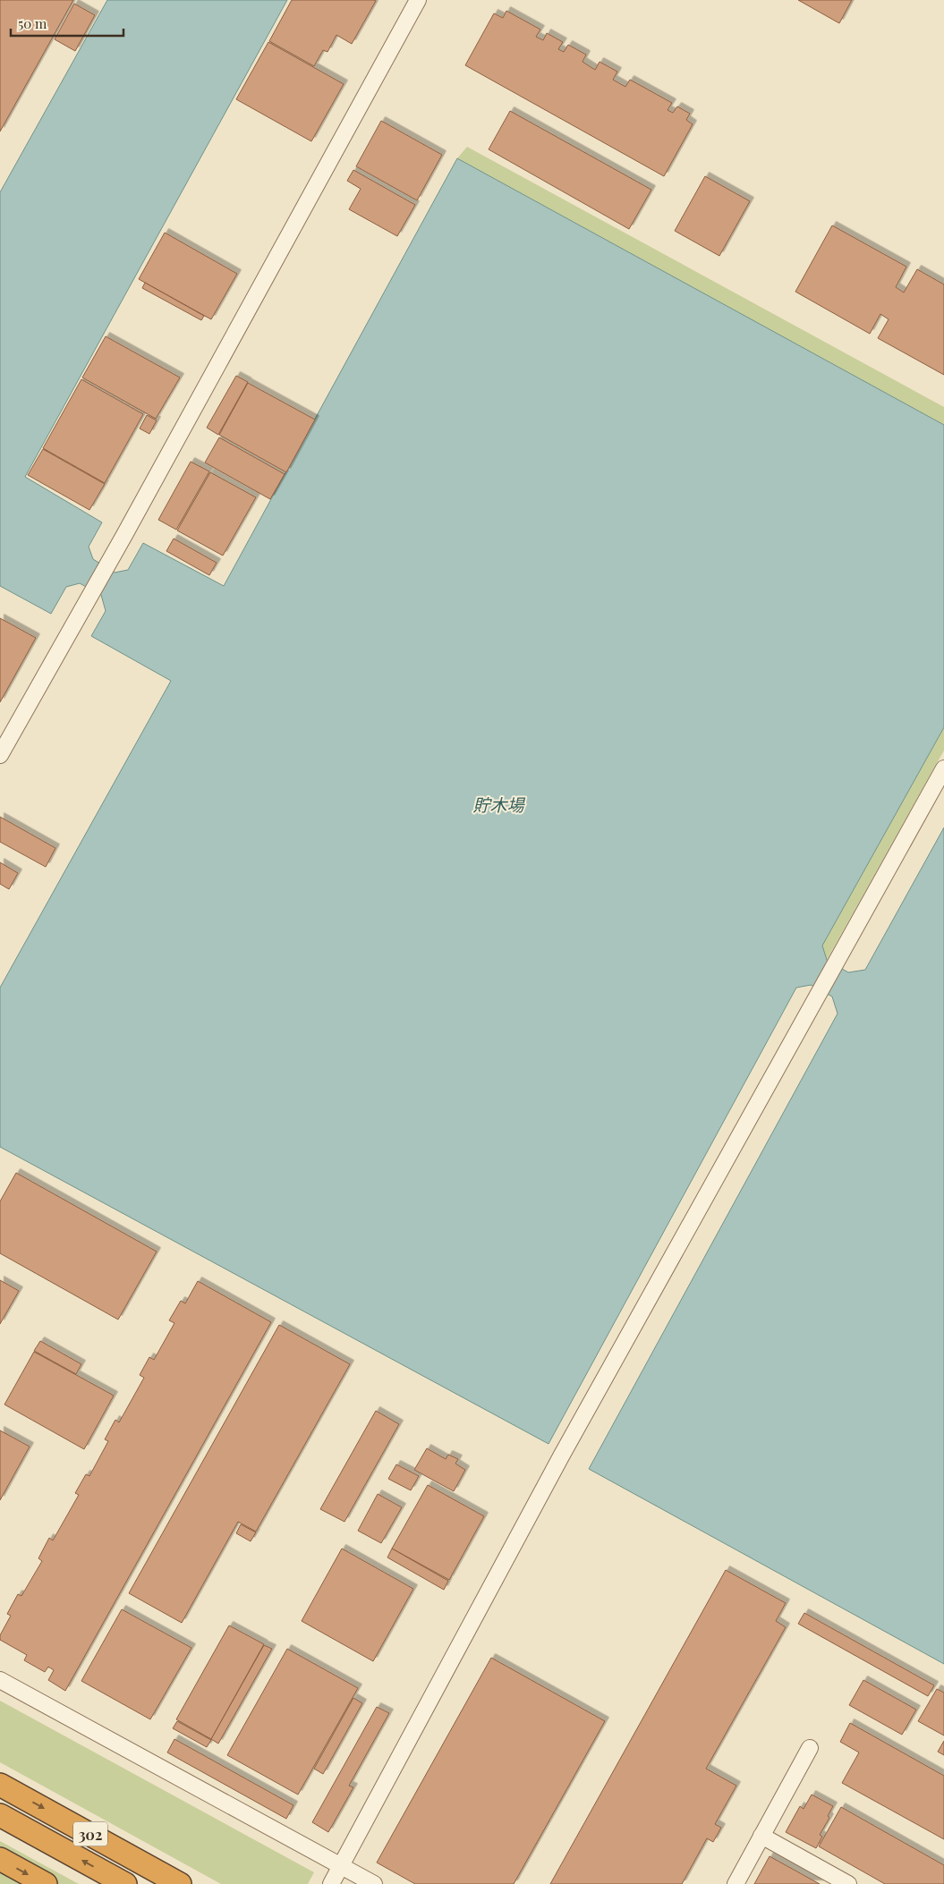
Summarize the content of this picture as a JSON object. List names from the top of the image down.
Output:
{
  "streets": {
    "highway": ["302"]
  },
  "water": ["貯木場"],
  "scale_bar": "50 m"
}
